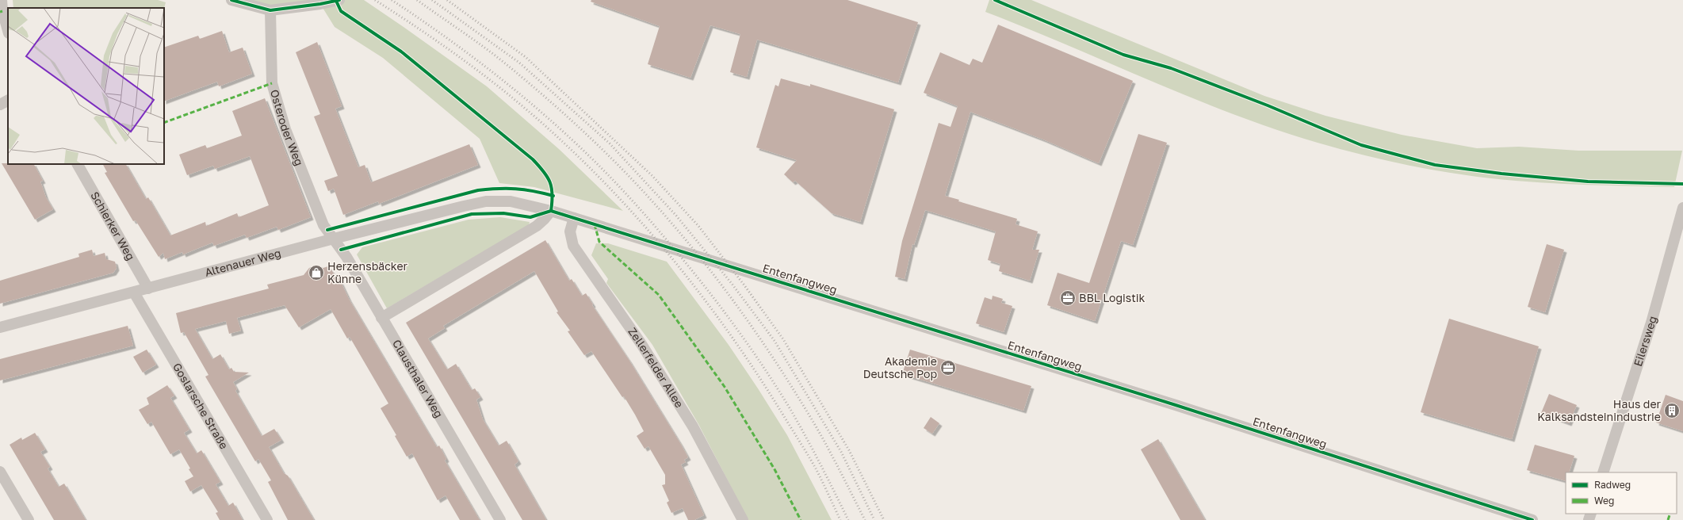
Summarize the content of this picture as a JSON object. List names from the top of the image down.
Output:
{
  "streets": {
    "street": [
      "Osteroder Weg",
      "Schierker Weg",
      "Altenauer Weg",
      "Entenfangweg",
      "Eilersweg",
      "Zellerfelder Allee",
      "Clausthaler Weg",
      "Goslarsche Straße"
    ]
  },
  "crossings": [
    ["Osteroder Weg", "Altenauer Weg"],
    ["Osteroder Weg", "Clausthaler Weg"],
    ["Schierker Weg", "Altenauer Weg"],
    ["Altenauer Weg", "Entenfangweg"],
    ["Altenauer Weg", "Clausthaler Weg"],
    ["Altenauer Weg", "Goslarsche Straße"],
    ["Entenfangweg", "Zellerfelder Allee"]
  ],
  "places": {
    "shop": ["Herzensbäcker Künne"],
    "office": ["BBL Logistik", "Akademie Deutsche Pop"],
    "building": ["Haus der Kalksandsteinindustrie"]
  },
  "legend": ["Radweg", "Weg"]
}
